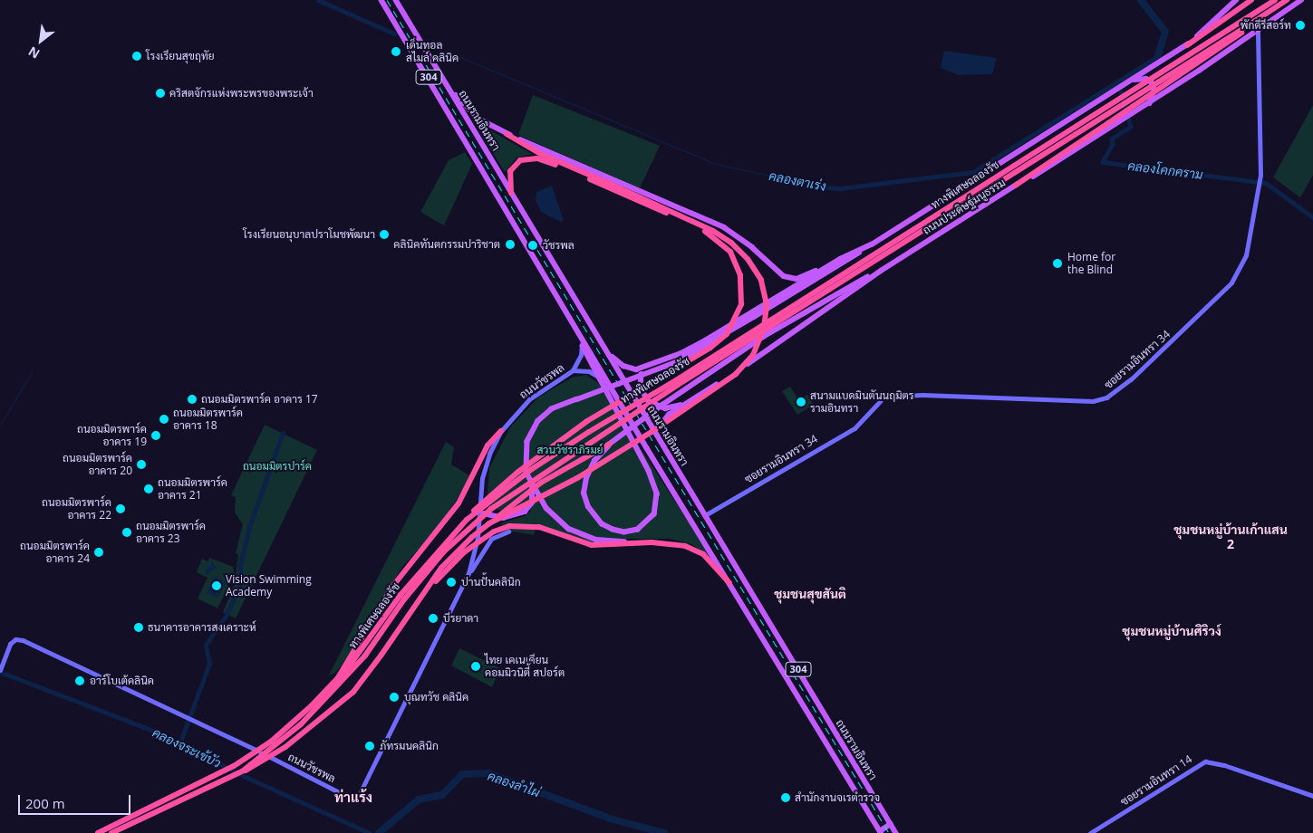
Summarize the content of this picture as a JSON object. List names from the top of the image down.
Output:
{
  "streets": {
    "highway": ["ทางพิเศษฉลองรัช"],
    "main road": ["304", "ถนนรามอินทรา", "ถนนประดิษฐ์มนูธรรม"],
    "street": ["ซอยรามอินทรา 34", "ถนนวัชรพล", "ซอยรามอินทรา 14"]
  },
  "crossings": [
    ["ถนนรามอินทรา", "ถนนประดิษฐ์มนูธรรม"],
    ["ถนนรามอินทรา", "ซอยรามอินทรา 34"],
    ["ถนนประดิษฐ์มนูธรรม", "ซอยรามอินทรา 34"]
  ],
  "districts": [
    "ชุมชนหมู่บ้านเก้าแสน 2",
    "ชุมชนสุขสันติ",
    "ชุมชนหมู่บ้านศิริวง์",
    "ท่าแร้ง"
  ],
  "water": [
    "คลองโคกคราม",
    "คลองตาเร่ง",
    "คลองจระเข้บัว",
    "คลองลำไผ่"
  ],
  "parks": ["สวนวัชราภิรมย์", "ถนอมมิตรปาร์ค"],
  "places": [
    "พักดีรีสอร์ท",
    "เด็นทอล สไมล์ คลินิค",
    "โรงเรียนสุขฤทัย",
    "คริสตจักรแห่งพระพรของพระเจ้า",
    "โรงเรียนอนุบาลปราโมชพัฒนา",
    "คลินิคทันตกรรมปาริชาต",
    "วัชรพล",
    "Home for the Blind",
    "ถนอมมิตรพาร์ค อาคาร 17",
    "สนามแบดมินตันนฤมิตร รามอินทรา",
    "ถนอมมิตรพาร์ค อาคาร 18",
    "ถนอมมิตรพาร์ค อาคาร 19",
    "ถนอมมิตรพาร์ค อาคาร 20",
    "ถนอมมิตรพาร์ค อาคาร 21",
    "ถนอมมิตรพาร์ค อาคาร 22",
    "ถนอมมิตรพาร์ค อาคาร 23",
    "ถนอมมิตรพาร์ค อาคาร 24",
    "ปานปั้นคลินิก",
    "Vision Swimming Academy",
    "บีรยาดา",
    "ธนาคารอาคารสงเคราะห์",
    "ไทย เคเนเดียน คอมมิวนิตี้ สปอร์ต",
    "อาร์โบเต้คลินิค",
    "บุณทวัช คลินิค",
    "ภัทรมนคลินิก",
    "สำนักงานจเรตำรวจ"
  ],
  "scale_bar": "200 m",
  "north": "bottom left"
}
